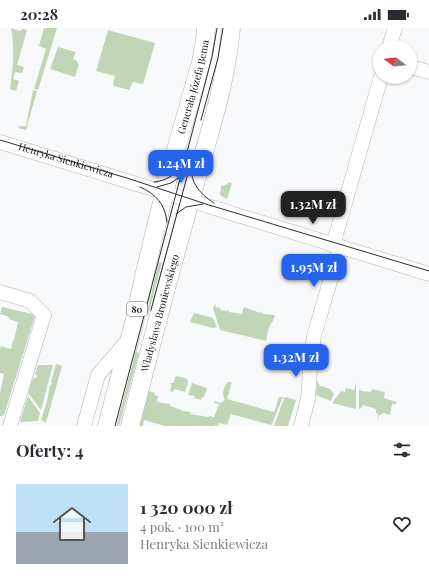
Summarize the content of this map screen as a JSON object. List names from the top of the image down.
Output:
{
  "streets": {
    "main road": ["Generała Józefa Bema", "80", "Władysława Broniewskiego"],
    "street": ["Henryka Sienkiewicza"]
  },
  "crossings": [
    ["Generała Józefa Bema", "Henryka Sienkiewicza"],
    ["Generała Józefa Bema", "80"],
    ["Henryka Sienkiewicza", "80"],
    ["Henryka Sienkiewicza", "Władysława Broniewskiego"],
    ["80", "Władysława Broniewskiego"]
  ],
  "north": "left",
  "page": {
    "status": "20:28",
    "price": [
      "1.24M zł",
      "1.32M zł",
      "1.95M zł",
      "1.32M zł"
    ],
    "heading": "Oferty: 4",
    "list": [
      {
        "name": "1 320 000 zł",
        "note": "4 pok. · 100 m² · Henryka Sienkiewicza"
      }
    ]
  }
}
